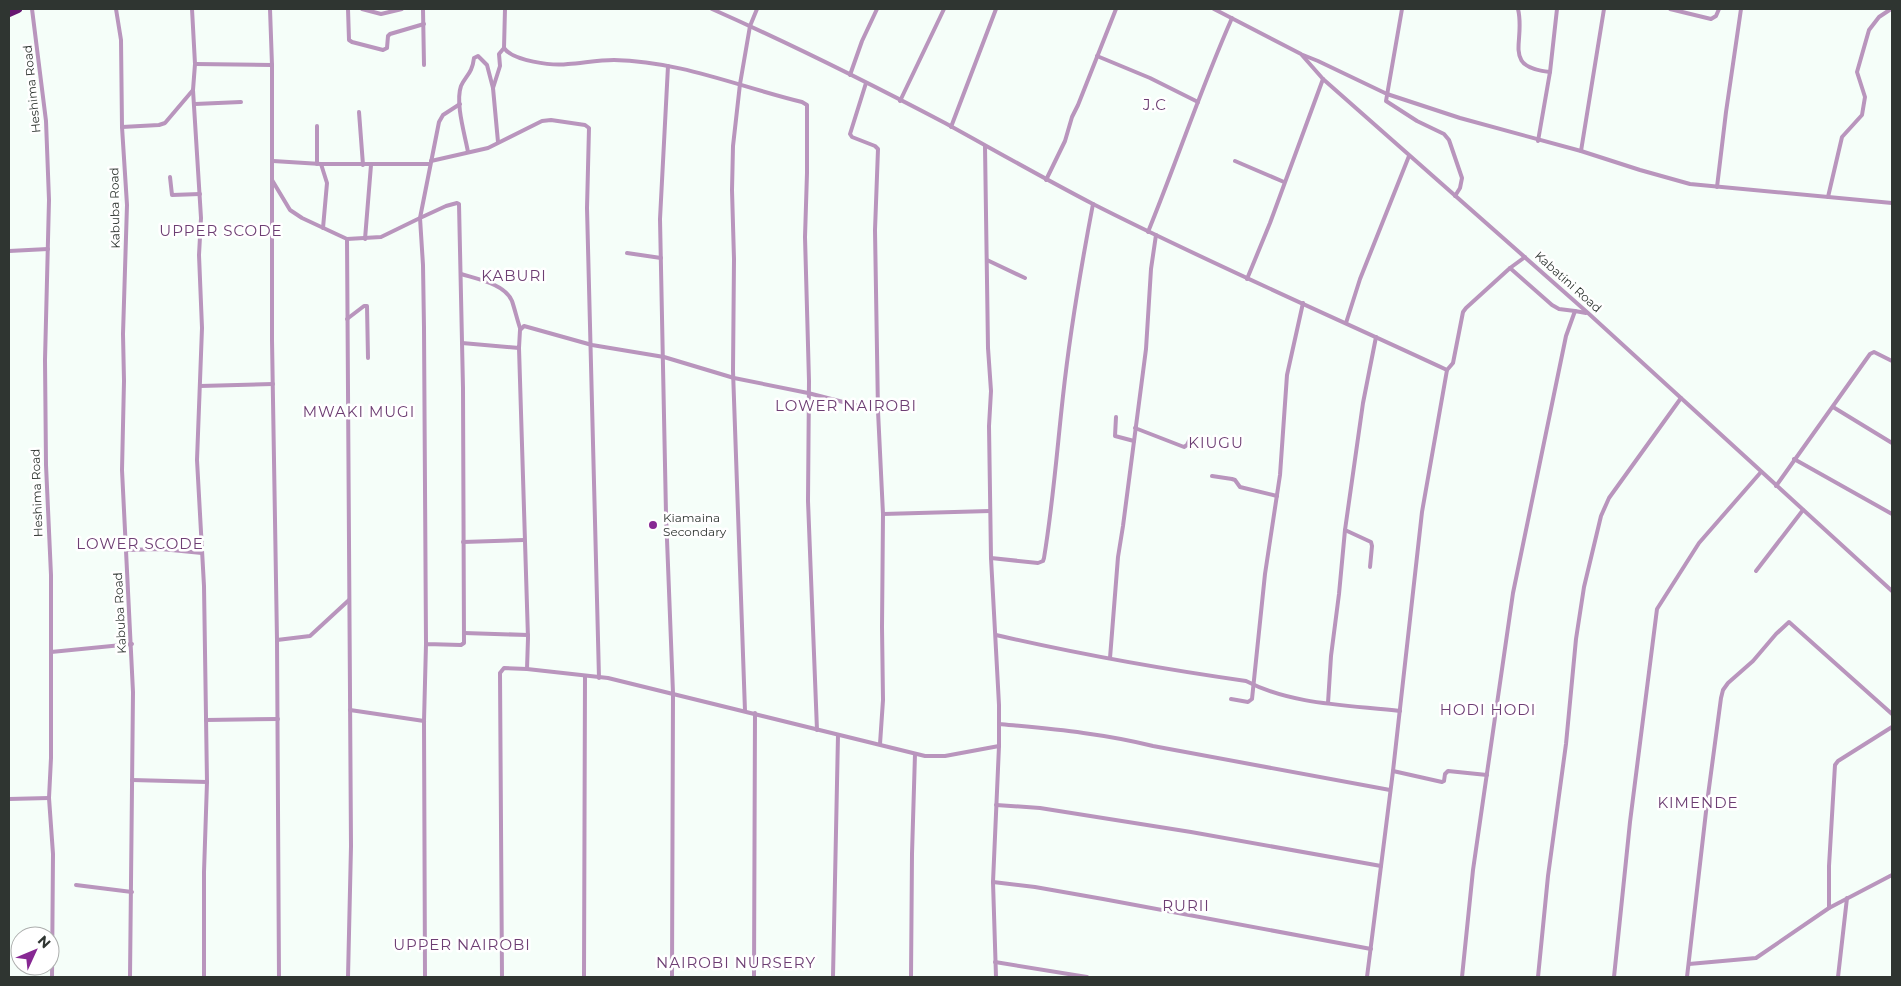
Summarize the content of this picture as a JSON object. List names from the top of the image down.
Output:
{
  "streets": {
    "street": ["Heshima Road", "Kabuba Road", "Kabatini Road"]
  },
  "districts": [
    "J.C",
    "UPPER SCODE",
    "KABURI",
    "LOWER NAIROBI",
    "MWAKI MUGI",
    "KIUGU",
    "LOWER SCODE",
    "HODI HODI",
    "KIMENDE",
    "RURII",
    "UPPER NAIROBI",
    "NAIROBI NURSERY"
  ],
  "places": ["Kiamaina Secondary"],
  "north": "top right"
}
